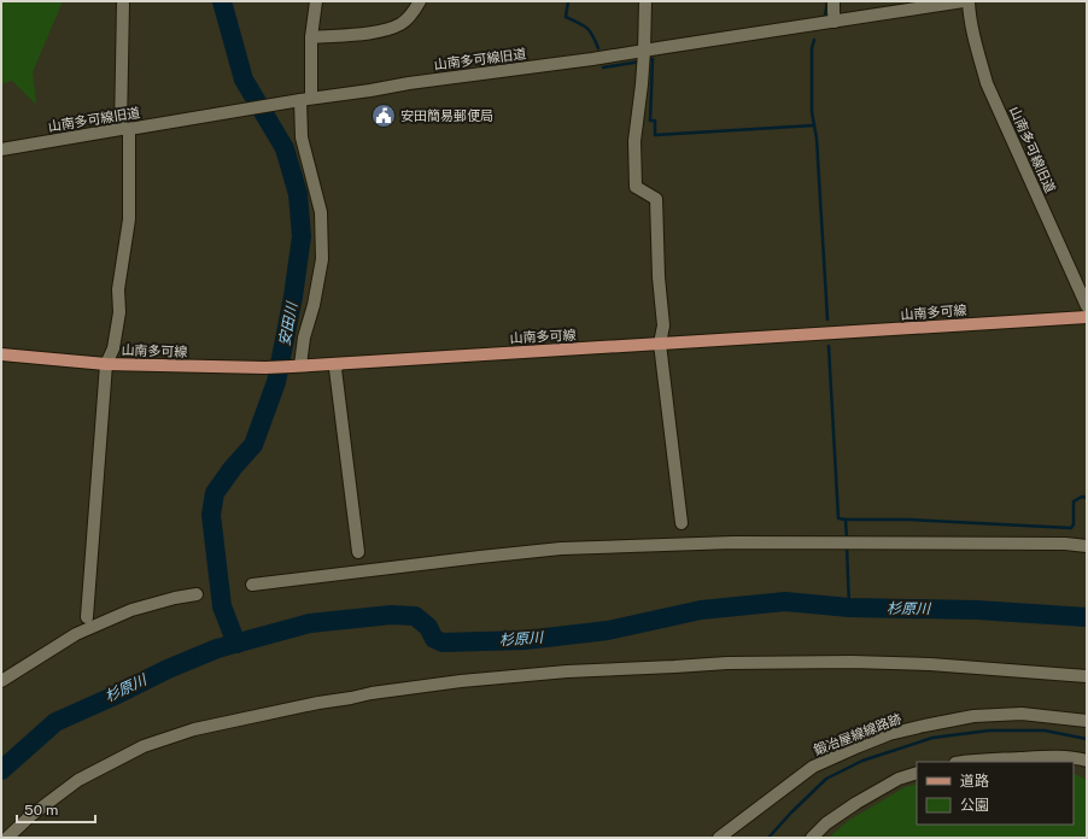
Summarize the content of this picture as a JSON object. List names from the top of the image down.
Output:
{
  "streets": {
    "main road": ["山南多可線"],
    "street": ["山南多可線旧道", "鍛冶屋線線路跡"]
  },
  "water": ["安田川", "杉原川"],
  "places": {
    "public building": ["安田簡易郵便局"]
  },
  "legend": ["道路", "公園"],
  "scale_bar": "50 m"
}
